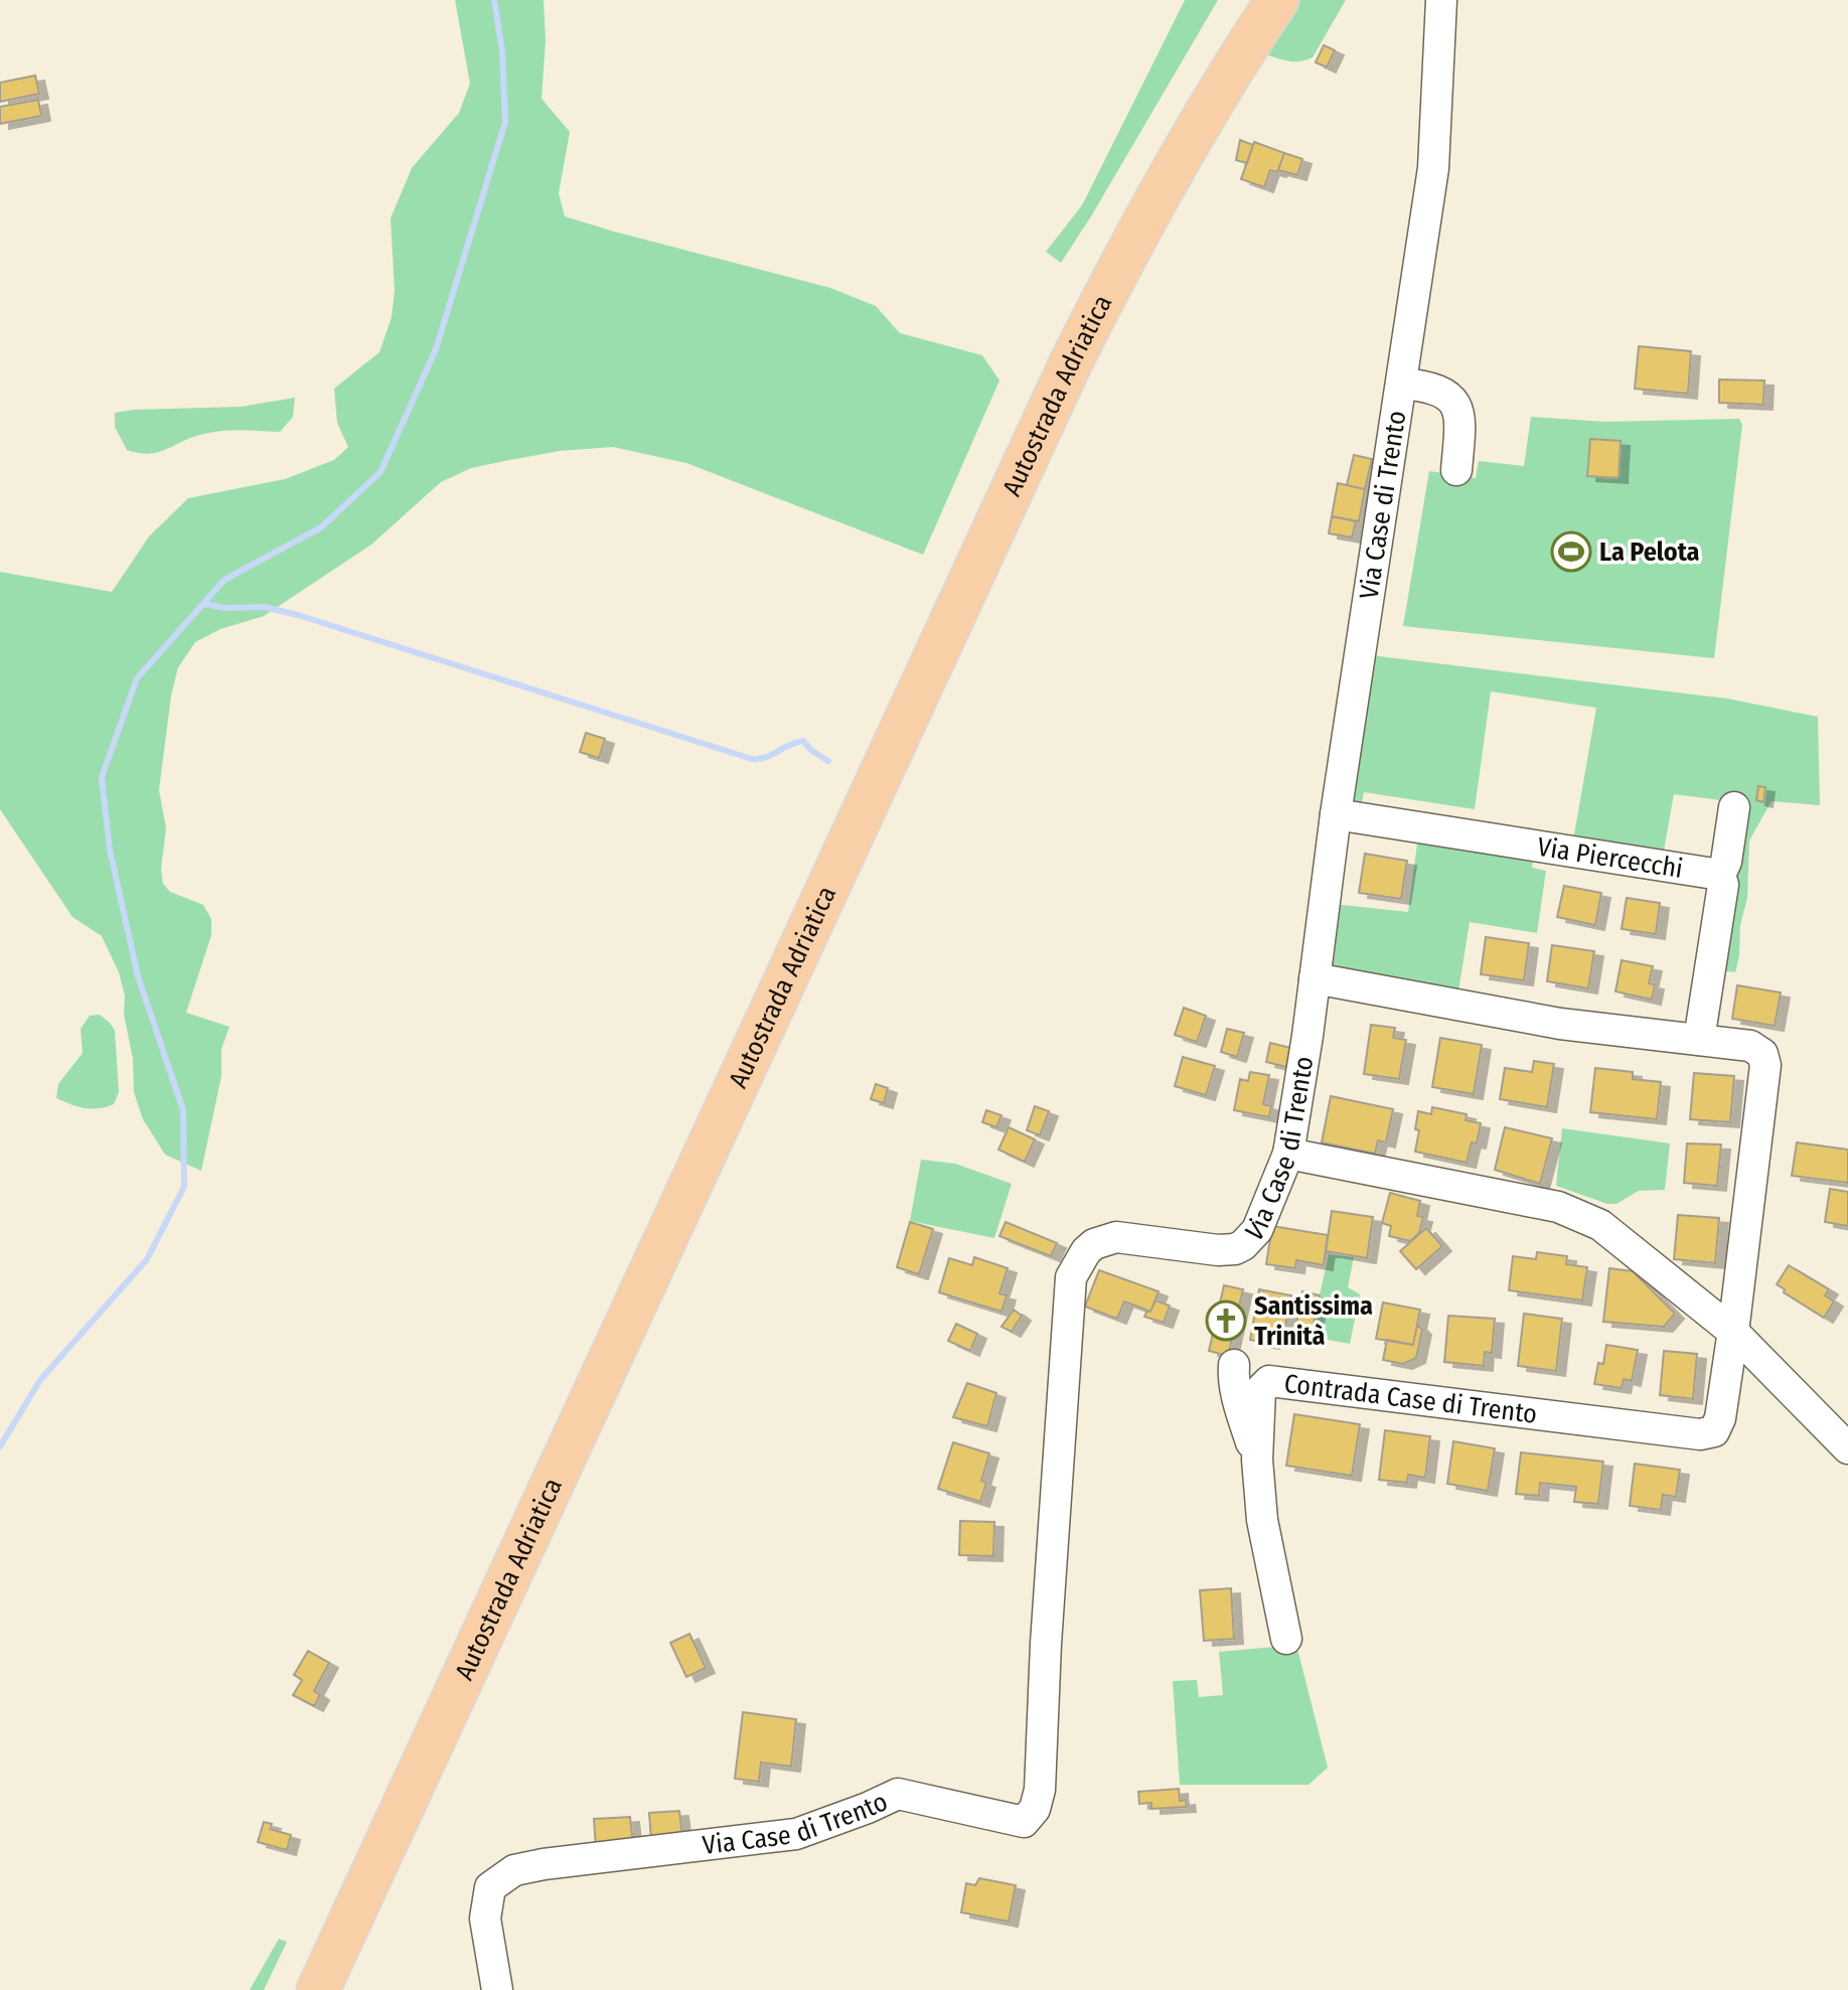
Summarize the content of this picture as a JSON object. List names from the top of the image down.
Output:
{
  "streets": {
    "highway": ["Autostrada Adriatica"],
    "street": ["Via Case di Trento", "Via Piercecchi", "Contrada Case di Trento"]
  },
  "crossings": [
    ["Via Case di Trento", "Via Piercecchi"]
  ],
  "places": {
    "sports": ["La Pelota"],
    "church": ["Santissima Trinità"]
  }
}
